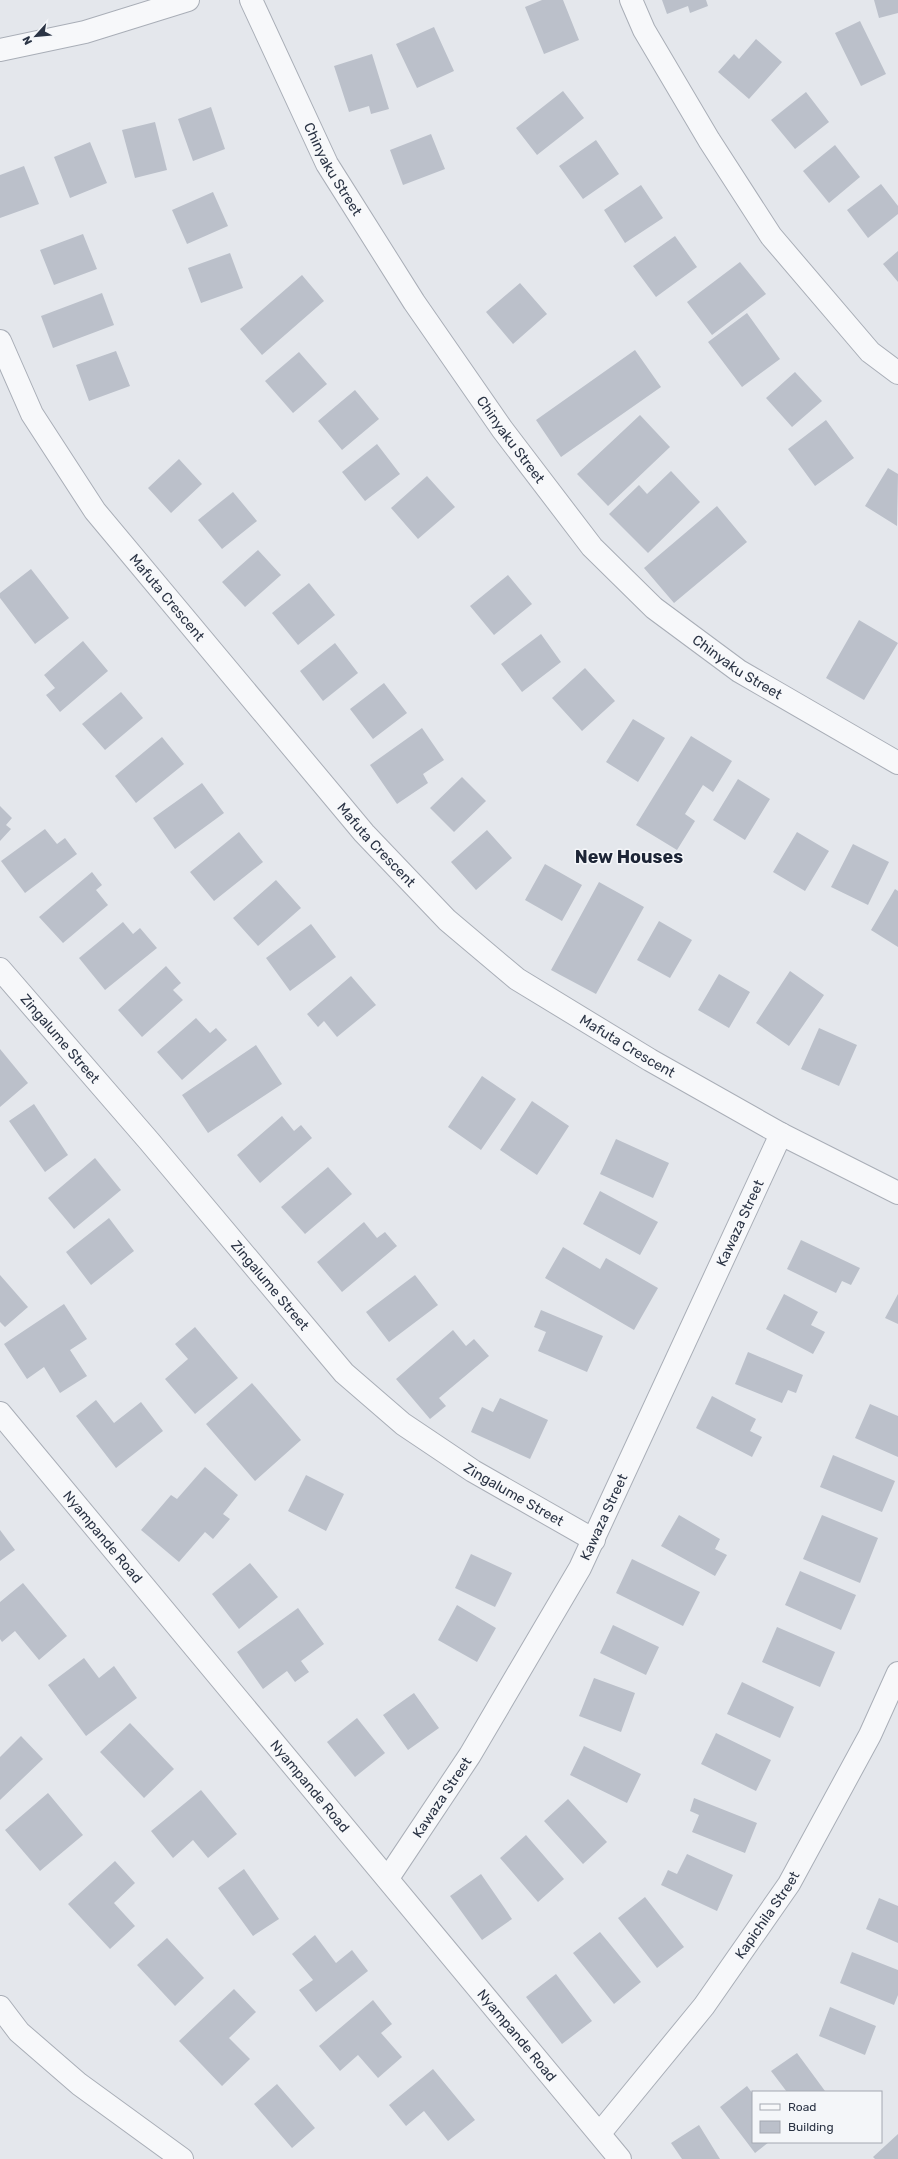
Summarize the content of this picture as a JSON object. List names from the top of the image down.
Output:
{
  "streets": {
    "street": [
      "Chinyaku Street",
      "Mafuta Crescent",
      "Zingalume Street",
      "Kawaza Street",
      "Nyampande Road",
      "Kapichila Street"
    ]
  },
  "crossings": [
    ["Mafuta Crescent", "Kawaza Street"],
    ["Zingalume Street", "Kawaza Street"],
    ["Kawaza Street", "Nyampande Road"],
    ["Nyampande Road", "Kapichila Street"]
  ],
  "districts": ["New Houses"],
  "legend": ["Road", "Building"],
  "north": "bottom left"
}
